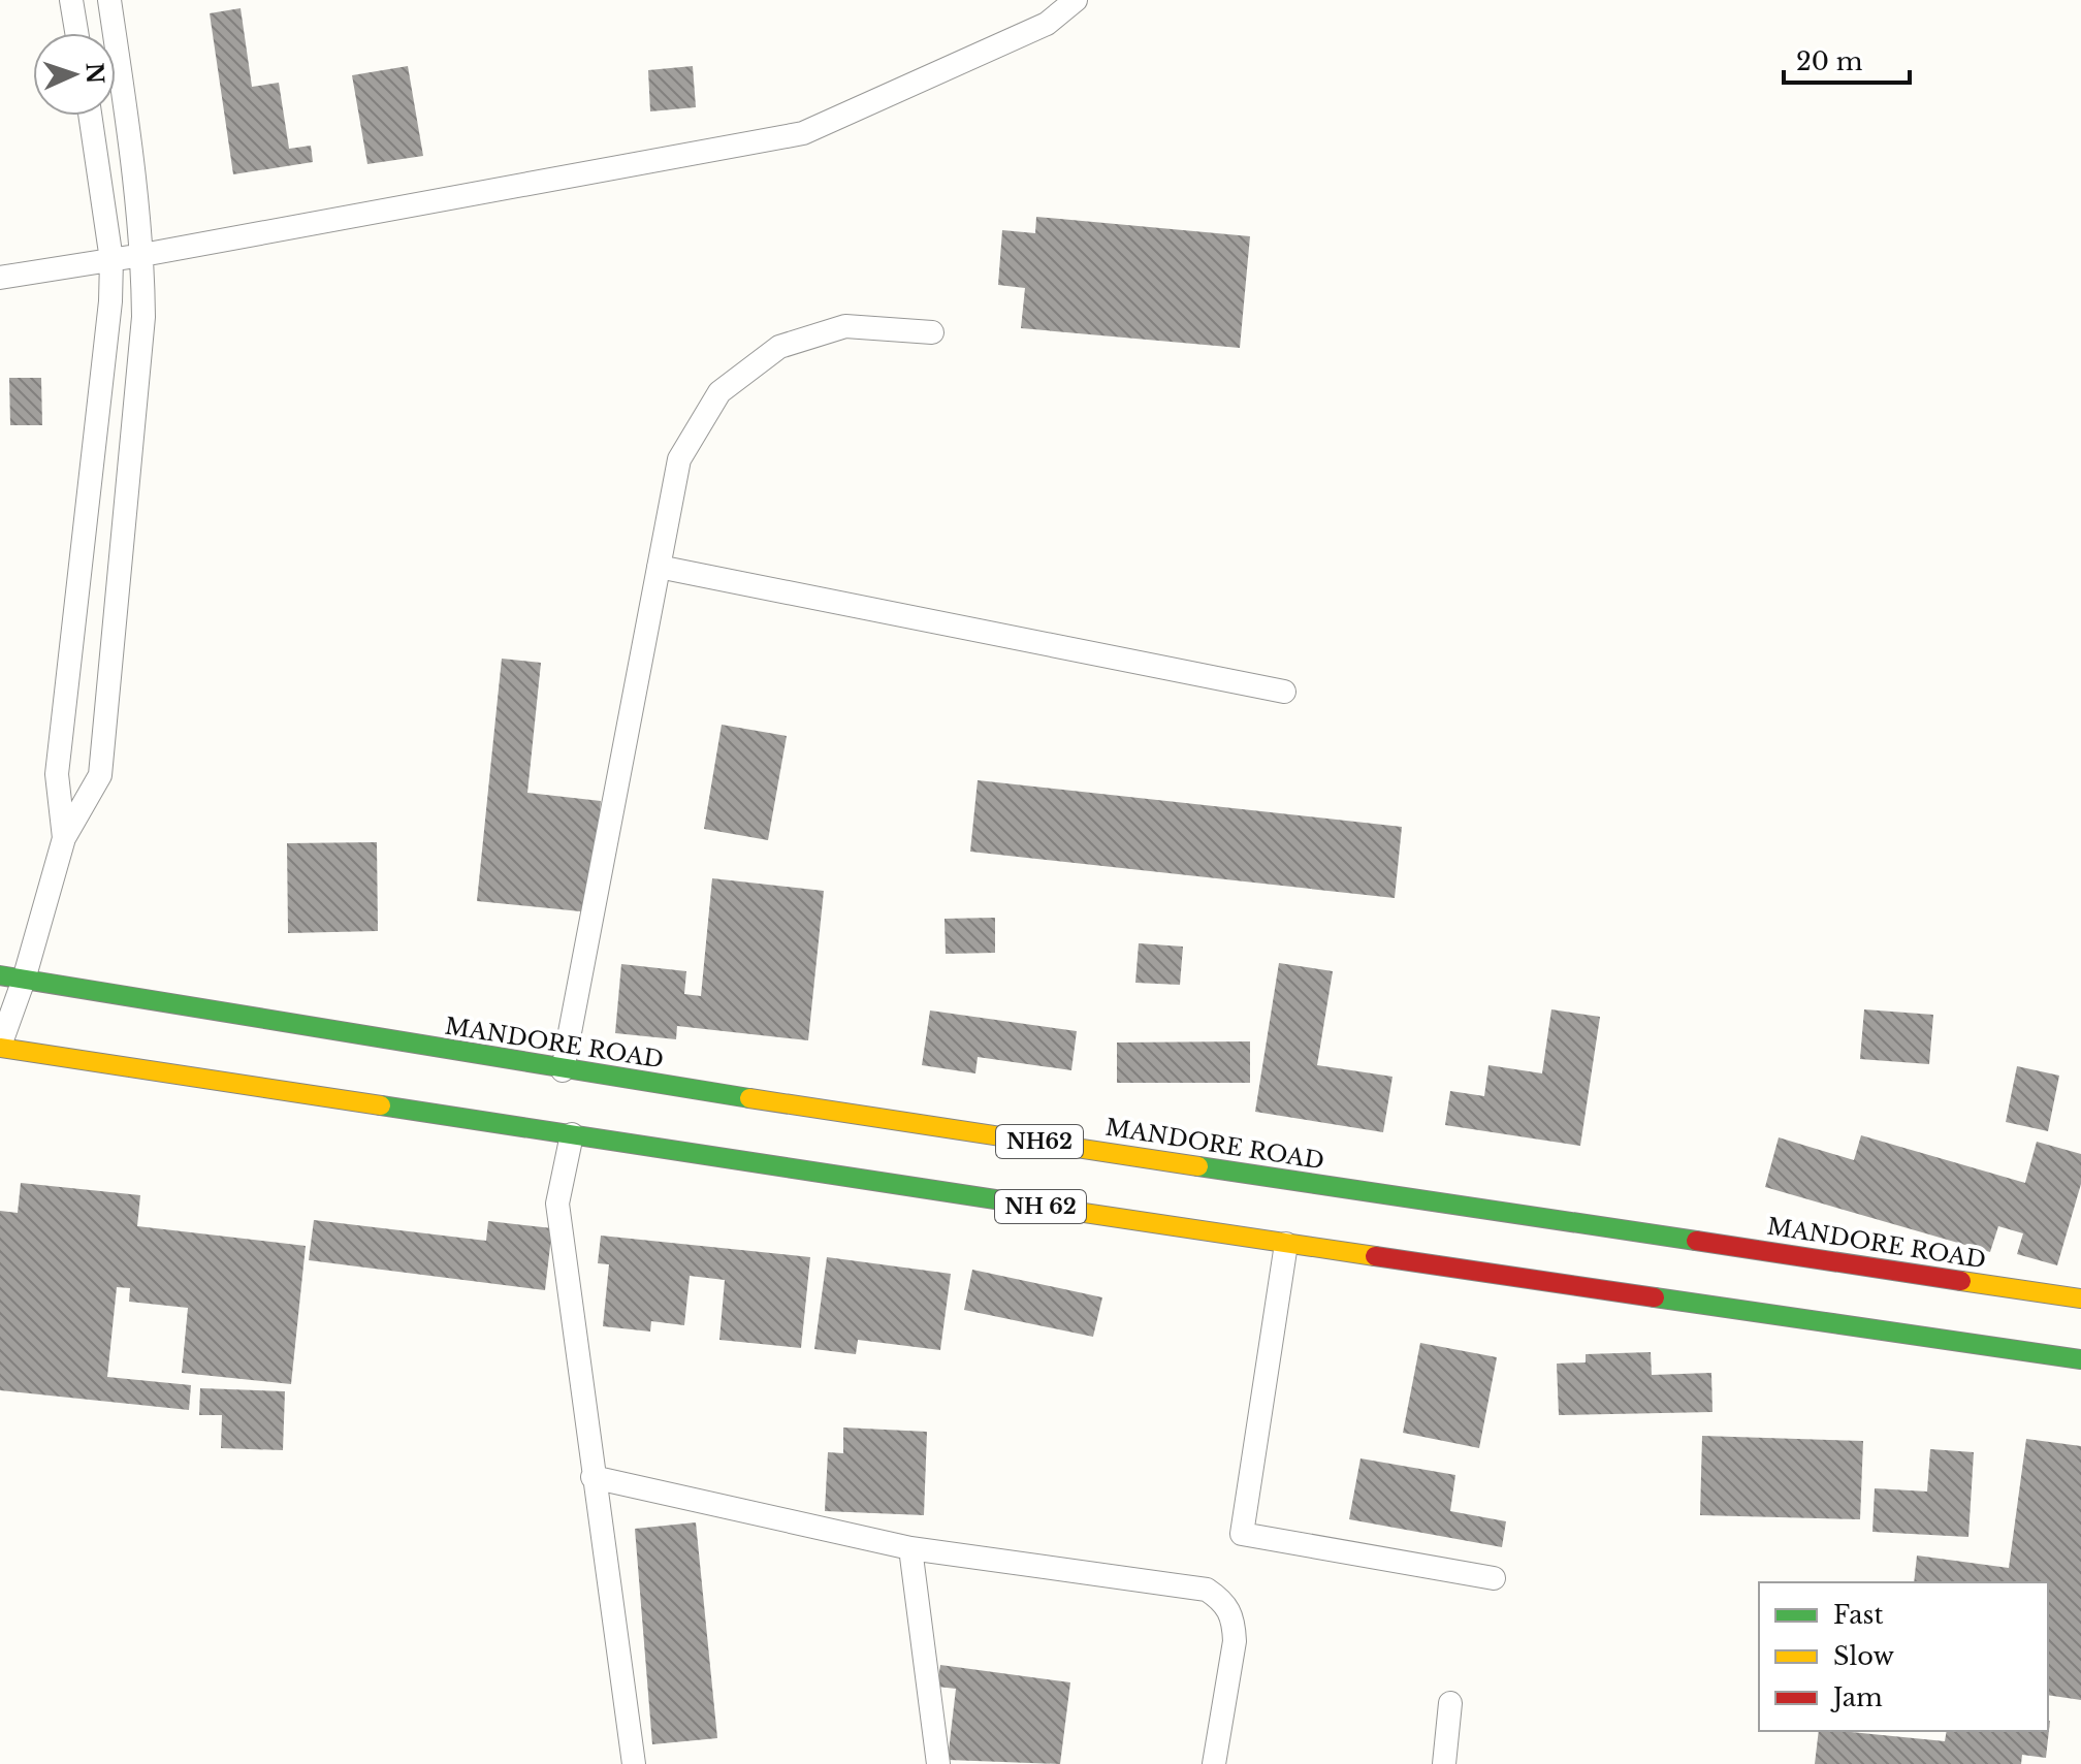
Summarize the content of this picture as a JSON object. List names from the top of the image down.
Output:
{
  "streets": {
    "highway": ["MANDORE ROAD", "NH62", "NH 62"]
  },
  "legend": ["Fast", "Slow", "Jam"],
  "scale_bar": "20 m",
  "north": "right"
}
